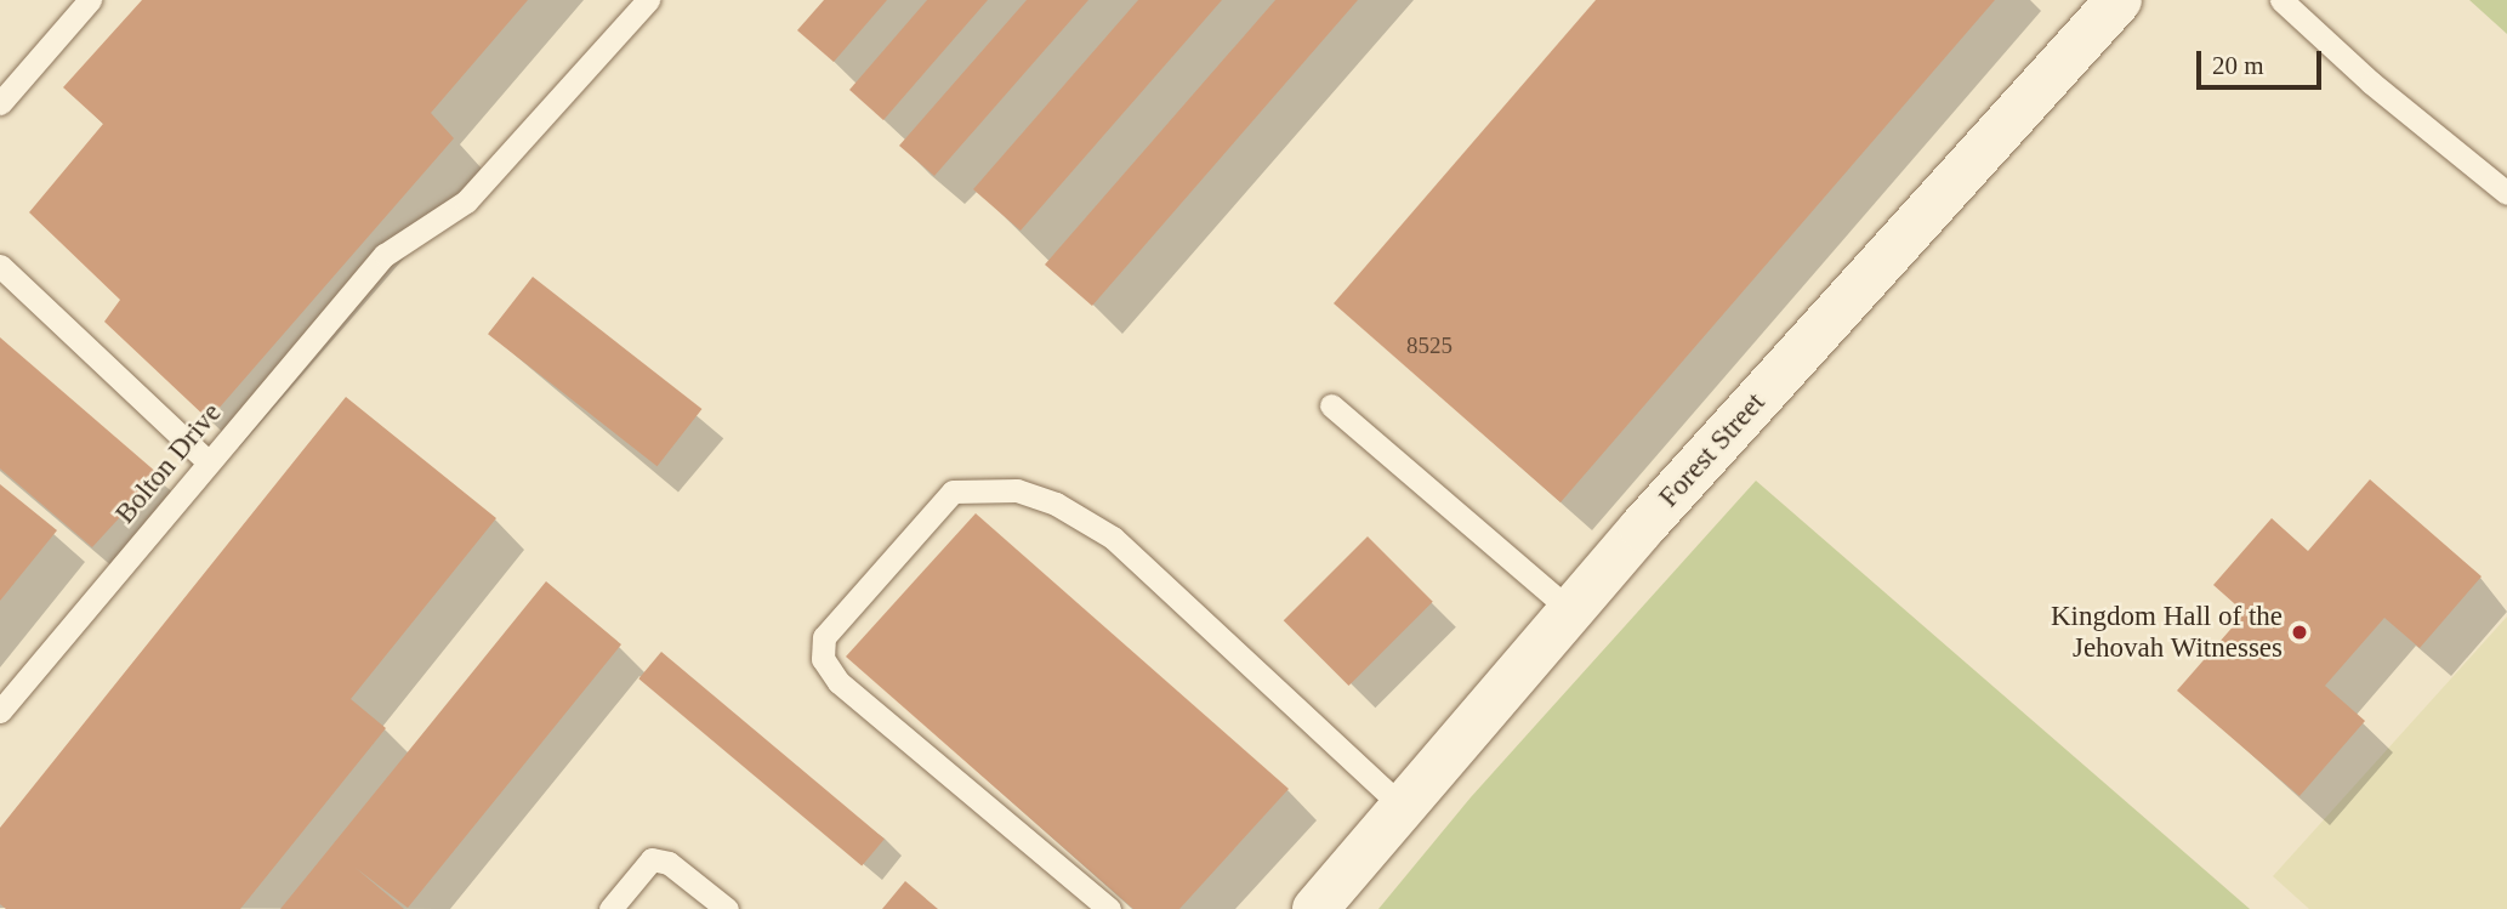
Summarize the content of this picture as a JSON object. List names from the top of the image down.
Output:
{
  "streets": {
    "street": ["Forest Street"],
    "lane": ["Bolton Drive"]
  },
  "places": ["Kingdom Hall of the Jehovah Witnesses"],
  "house_numbers": ["8525"],
  "scale_bar": "20 m"
}
